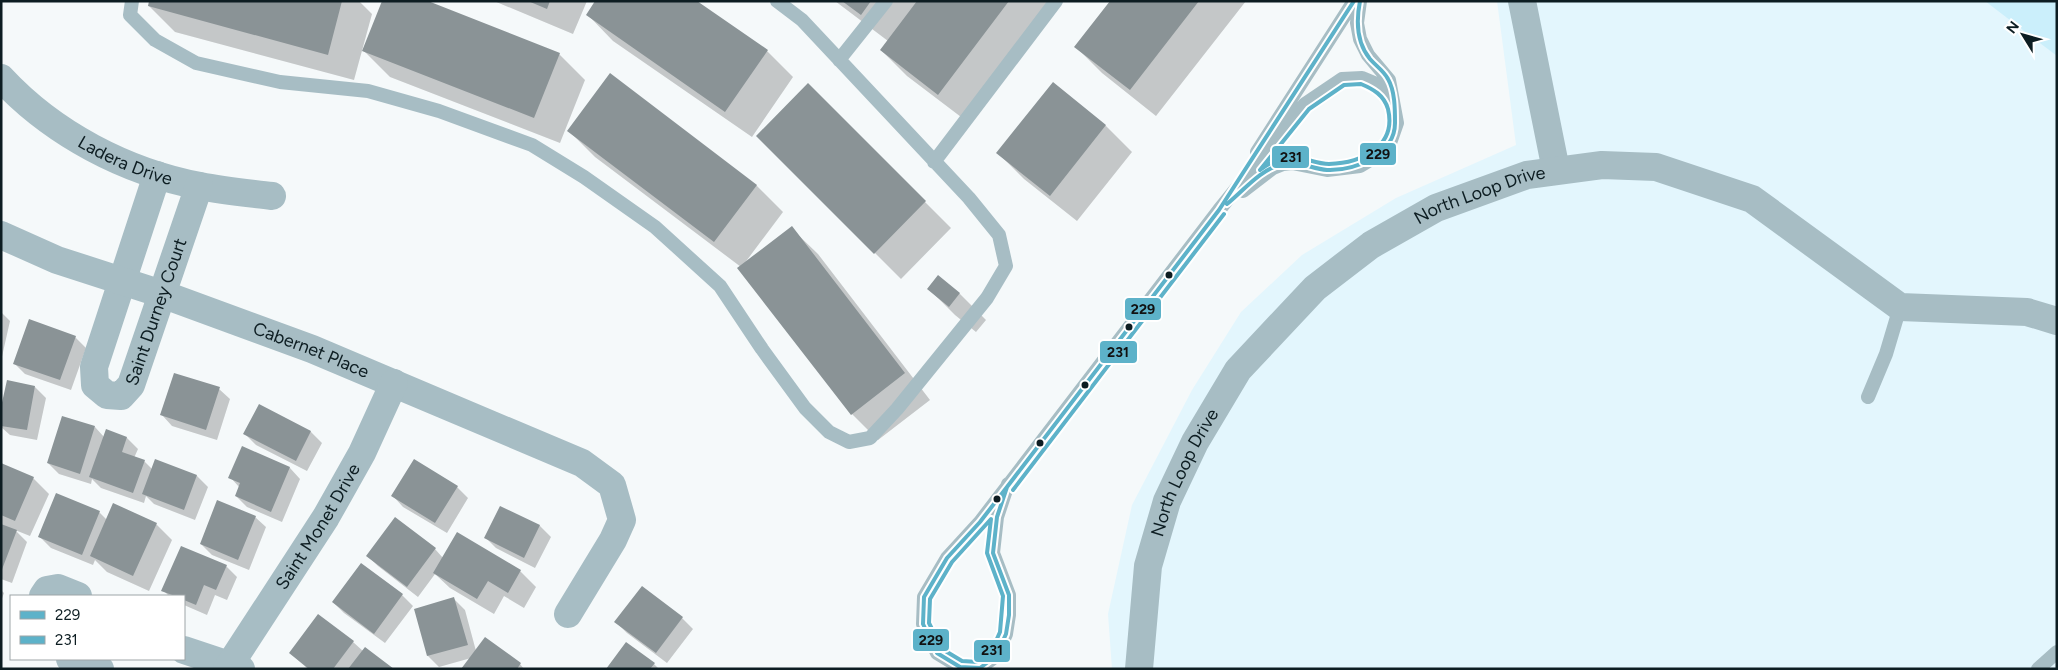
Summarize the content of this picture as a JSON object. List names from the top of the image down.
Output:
{
  "streets": {
    "street": [
      "Ladera Drive",
      "North Loop Drive",
      "Saint Durney Court",
      "Cabernet Place",
      "Saint Monet Drive"
    ]
  },
  "crossings": [
    ["Ladera Drive", "Saint Durney Court"],
    ["Saint Durney Court", "Cabernet Place"],
    ["Cabernet Place", "Saint Monet Drive"]
  ],
  "lines": ["transit line 229", "transit line 231"],
  "legend": ["229", "231"],
  "north": "top left"
}
